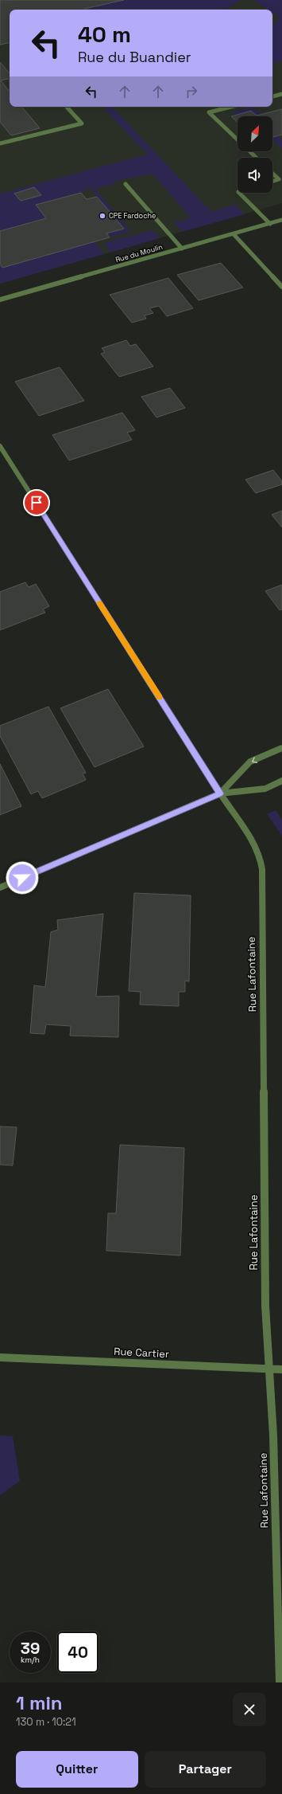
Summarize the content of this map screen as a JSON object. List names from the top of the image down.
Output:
{
  "streets": {
    "street": ["Rue du Moulin", "Rue Lafontaine", "Rue Cartier"]
  },
  "crossings": [
    ["Rue Lafontaine", "Rue Cartier"]
  ],
  "places": ["CPE Fardoche"],
  "north": "top right",
  "page": {
    "turn": ["40 m", "Rue du Buandier"],
    "speed": "39 km/h",
    "limit": "40",
    "heading": ["1 min", "130 m · 10:21"],
    "buttons": ["Quitter", "Partager"]
  }
}
